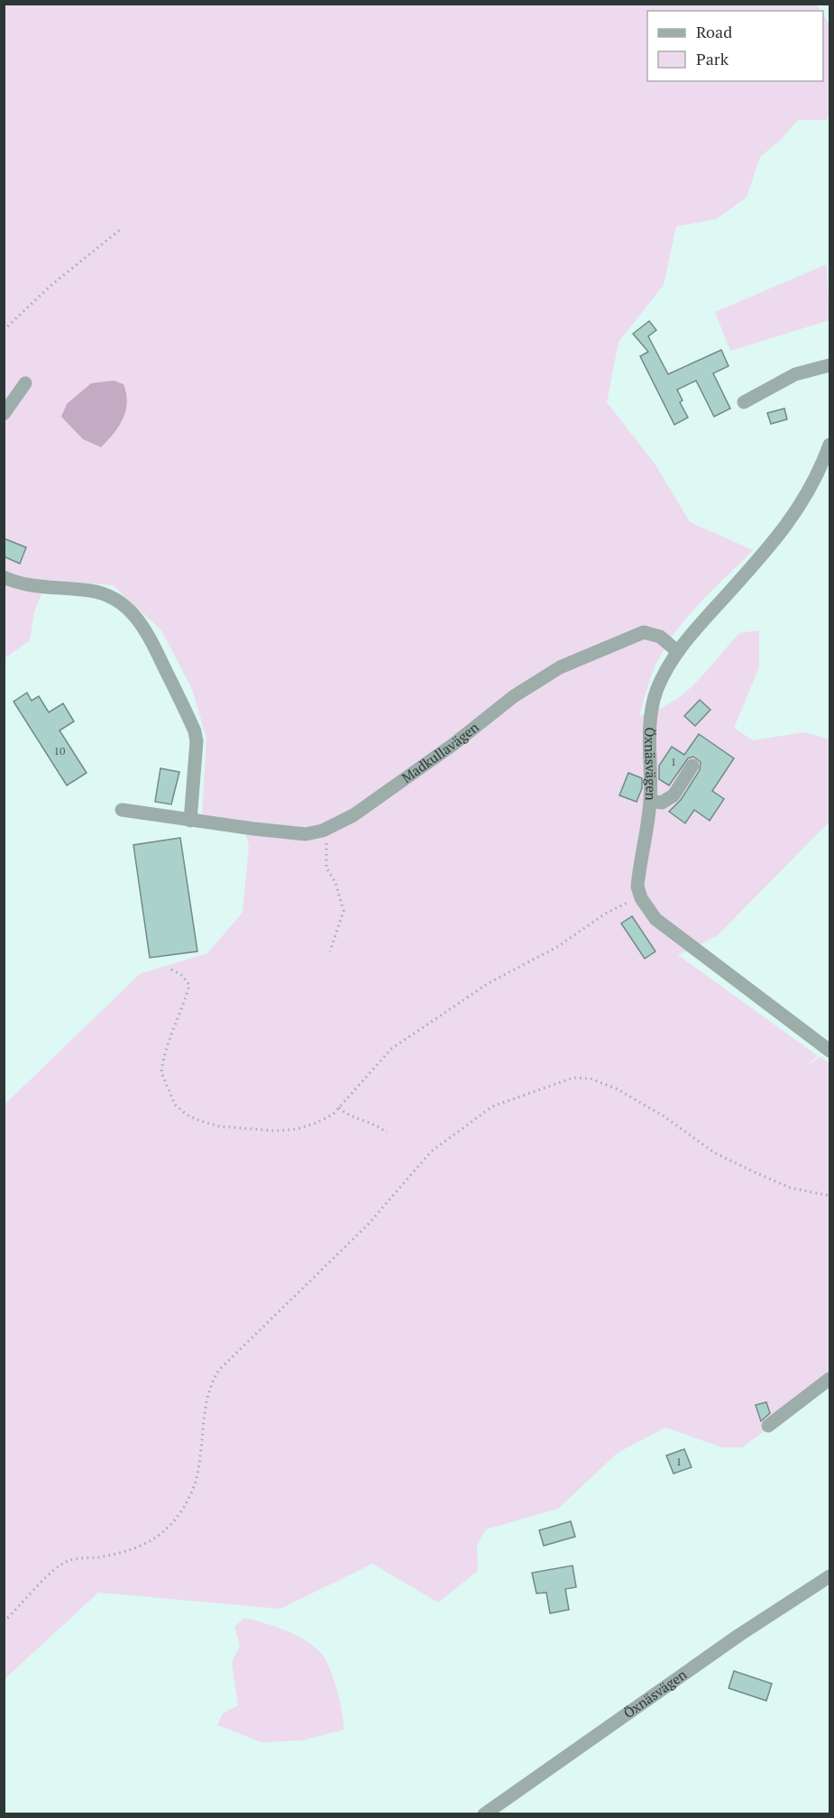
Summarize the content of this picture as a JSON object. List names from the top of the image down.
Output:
{
  "streets": {
    "street": ["Madkullavägen", "Öxnäsvägen"]
  },
  "crossings": [
    ["Madkullavägen", "Öxnäsvägen"]
  ],
  "house_numbers": ["10", "1", "1"],
  "legend": ["Road", "Park"]
}
